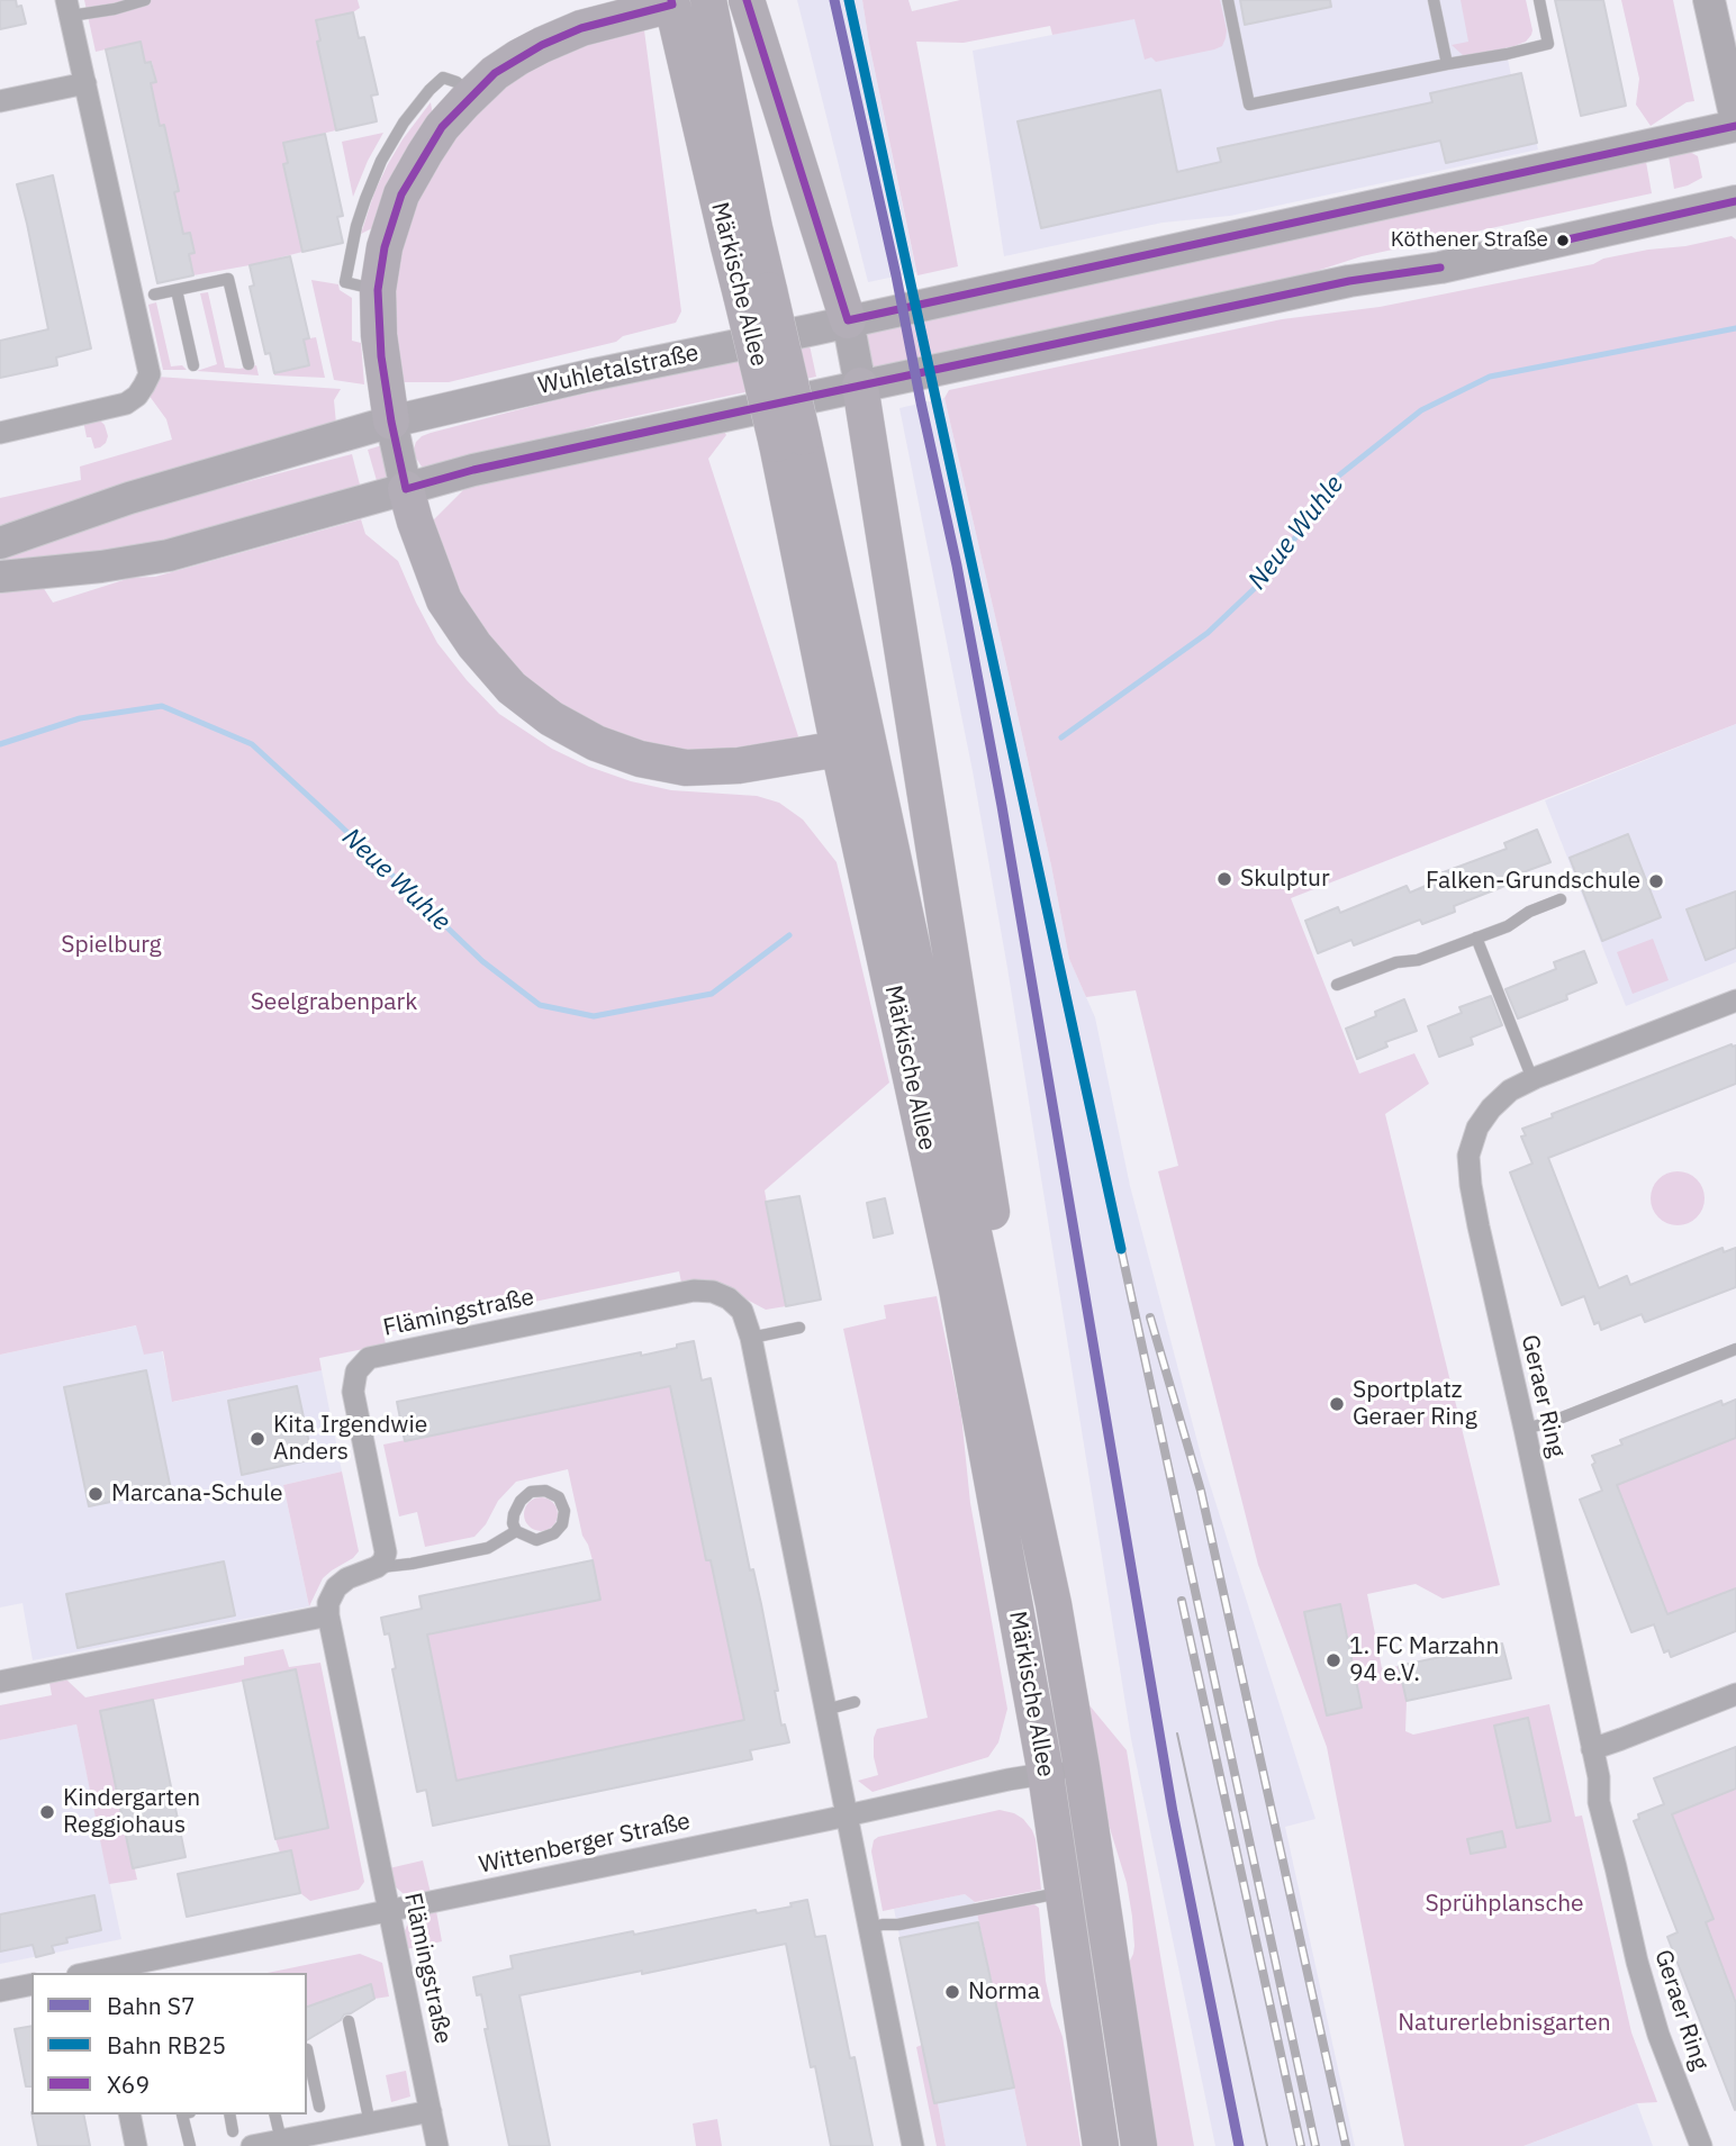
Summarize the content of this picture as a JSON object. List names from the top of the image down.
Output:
{
  "streets": {
    "main road": ["Märkische Allee", "Wuhletalstraße"],
    "street": ["Flämingstraße", "Geraer Ring", "Wittenberger Straße"]
  },
  "crossings": [
    ["Märkische Allee", "Wittenberger Straße"],
    ["Flämingstraße", "Wittenberger Straße"]
  ],
  "water": ["Neue Wuhle"],
  "parks": [
    "Spielburg",
    "Seelgrabenpark",
    "Sprühplansche",
    "Naturerlebnisgarten"
  ],
  "places": [
    "Köthener Straße",
    "Skulptur",
    "Falken-Grundschule",
    "Sportplatz Geraer Ring",
    "Kita Irgendwie Anders",
    "Marcana-Schule",
    "1. FC Marzahn 94 e.V.",
    "Kindergarten Reggiohaus",
    "Norma"
  ],
  "lines": ["rail line S7", "rail line RB25", "transit line X69"],
  "legend": ["Bahn S7", "Bahn RB25", "X69"]
}
